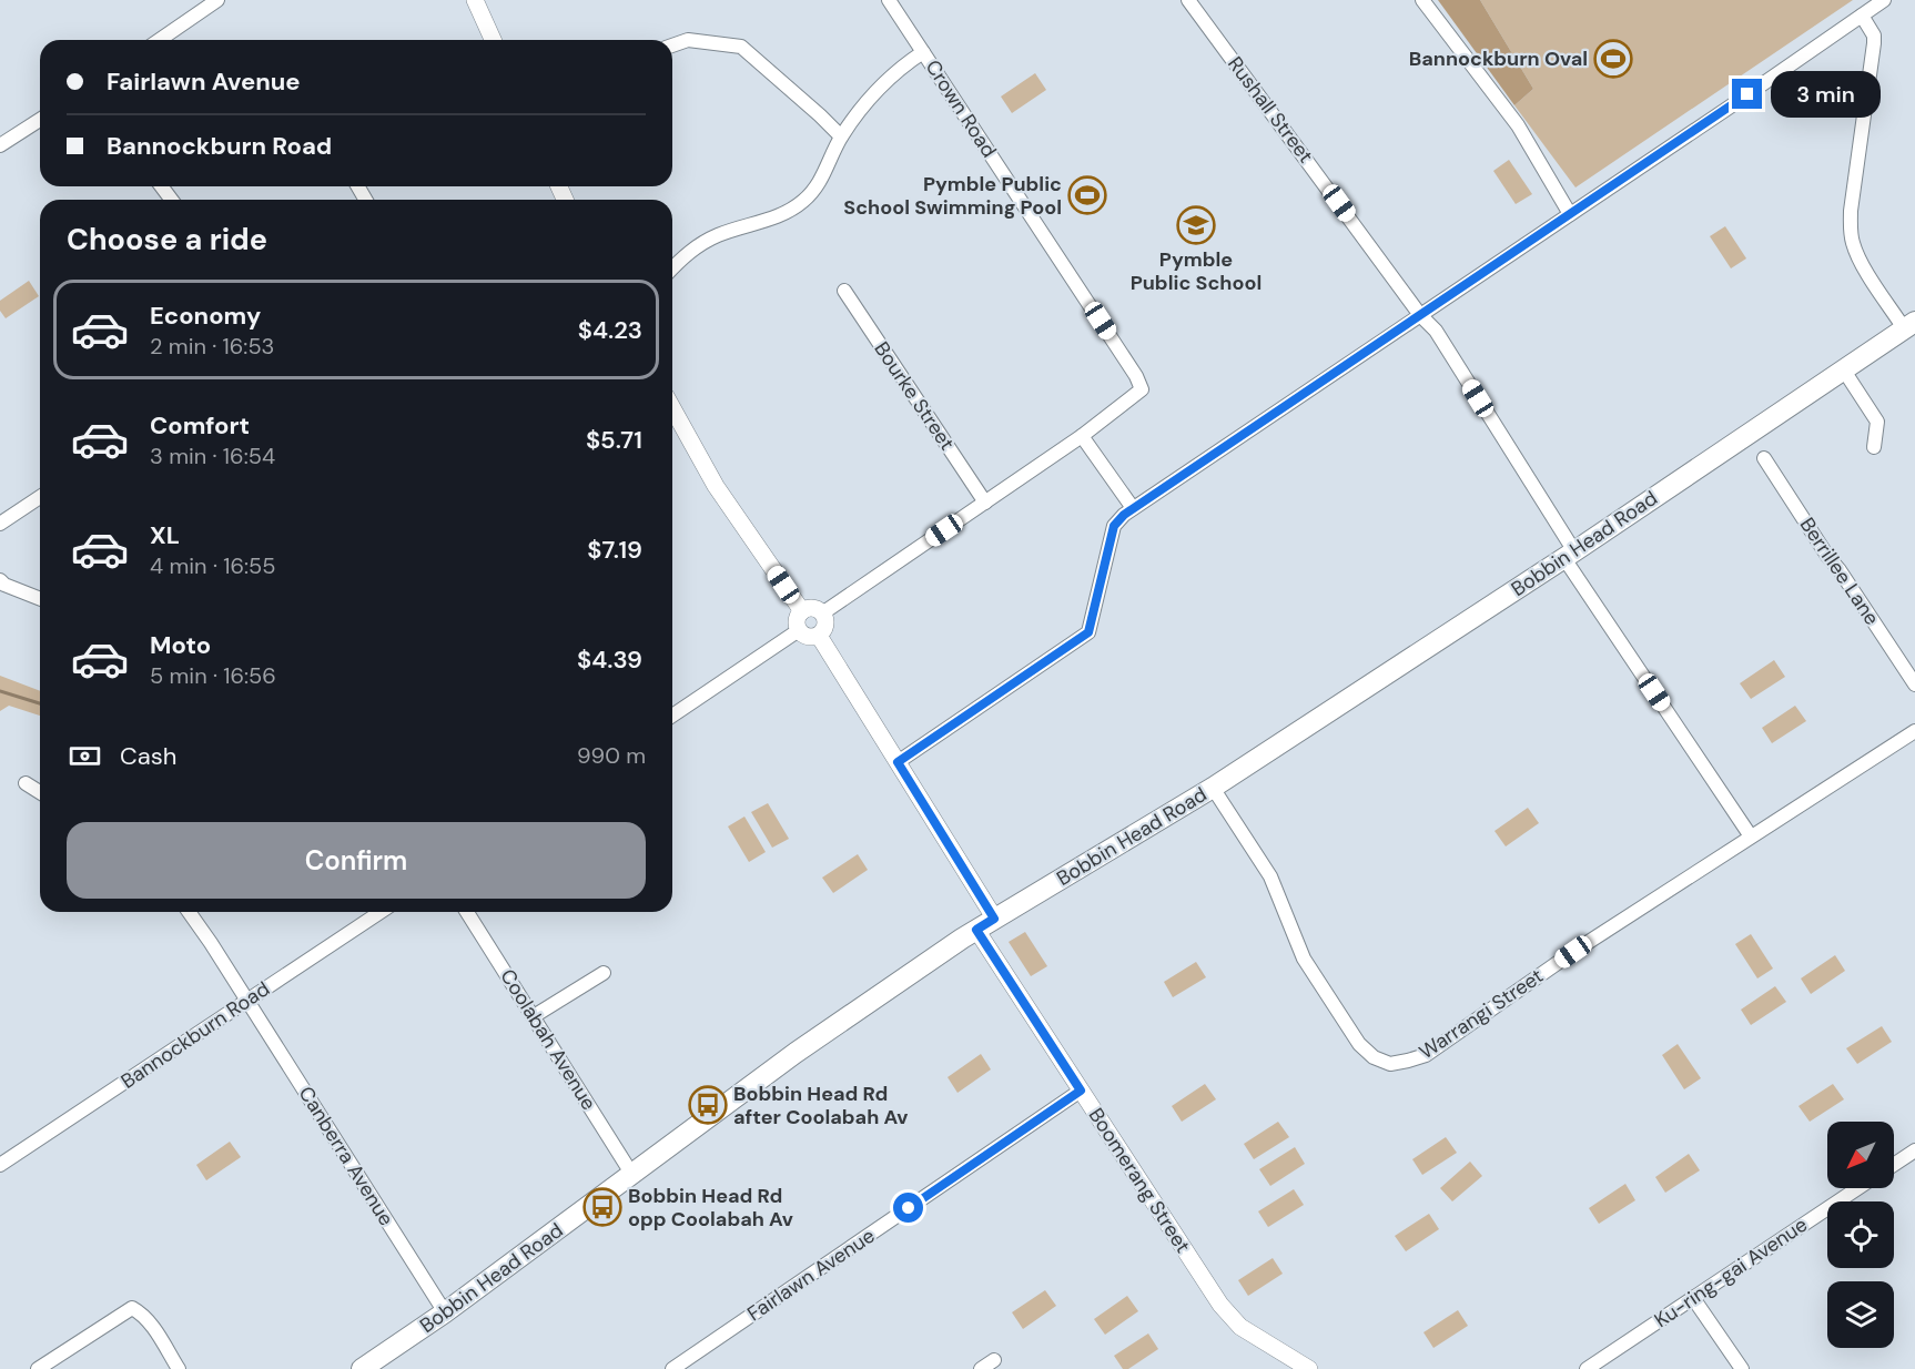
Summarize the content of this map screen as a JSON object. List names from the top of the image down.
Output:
{
  "streets": {
    "main road": ["Bobbin Head Road"],
    "street": [
      "Crown Road",
      "Rushall Street",
      "Bourke Street",
      "Berrillee Lane",
      "Warrangi Street",
      "Bannockburn Road",
      "Coolabah Avenue",
      "Canberra Avenue",
      "Boomerang Street",
      "Ku-ring-gai Avenue",
      "Fairlawn Avenue"
    ]
  },
  "crossings": [
    ["Rushall Street", "Bobbin Head Road"],
    ["Rushall Street", "Warrangi Street"],
    ["Bobbin Head Road", "Warrangi Street"],
    ["Bobbin Head Road", "Coolabah Avenue"],
    ["Bobbin Head Road", "Canberra Avenue"],
    ["Bobbin Head Road", "Boomerang Street"],
    ["Bannockburn Road", "Canberra Avenue"],
    ["Boomerang Street", "Fairlawn Avenue"]
  ],
  "places": {
    "sports": ["Bannockburn Oval", "Pymble Public School Swimming Pool"],
    "school or university": ["Pymble Public School"],
    "bus stop": ["Bobbin Head Rd after Coolabah Av", "Bobbin Head Rd opp Coolabah Av"]
  },
  "north": "bottom left",
  "page": {
    "banner": ["Fairlawn Avenue", "Bannockburn Road"],
    "bubble": "3 min",
    "heading": "Choose a ride",
    "list": [
      {
        "name": "Economy",
        "note": "2 min · 16:53",
        "value": "$4.23"
      },
      {
        "name": "Comfort",
        "note": "3 min · 16:54",
        "value": "$5.71"
      },
      {
        "name": "XL",
        "note": "4 min · 16:55",
        "value": "$7.19"
      },
      {
        "name": "Moto",
        "note": "5 min · 16:56",
        "value": "$4.39"
      }
    ],
    "pay": ["Cash", "990 m"],
    "buttons": "Confirm"
  }
}
